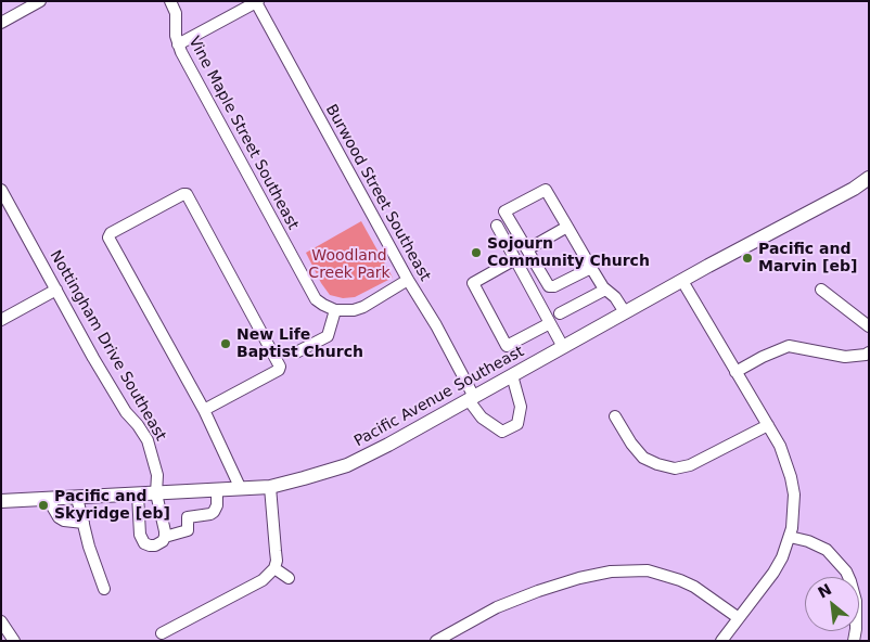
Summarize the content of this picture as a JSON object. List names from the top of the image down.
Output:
{
  "streets": {
    "main road": ["Pacific Avenue Southeast"],
    "street": ["Vine Maple Street Southeast", "Burwood Street Southeast", "Nottingham Drive Southeast"]
  },
  "crossings": [
    ["Burwood Street Southeast", "Pacific Avenue Southeast"],
    ["Nottingham Drive Southeast", "Pacific Avenue Southeast"]
  ],
  "parks": ["Woodland Creek Park"],
  "places": [
    "Sojourn Community Church",
    "Pacific and Marvin [eb]",
    "New Life Baptist Church",
    "Pacific and Skyridge [eb]"
  ],
  "north": "top left"
}
